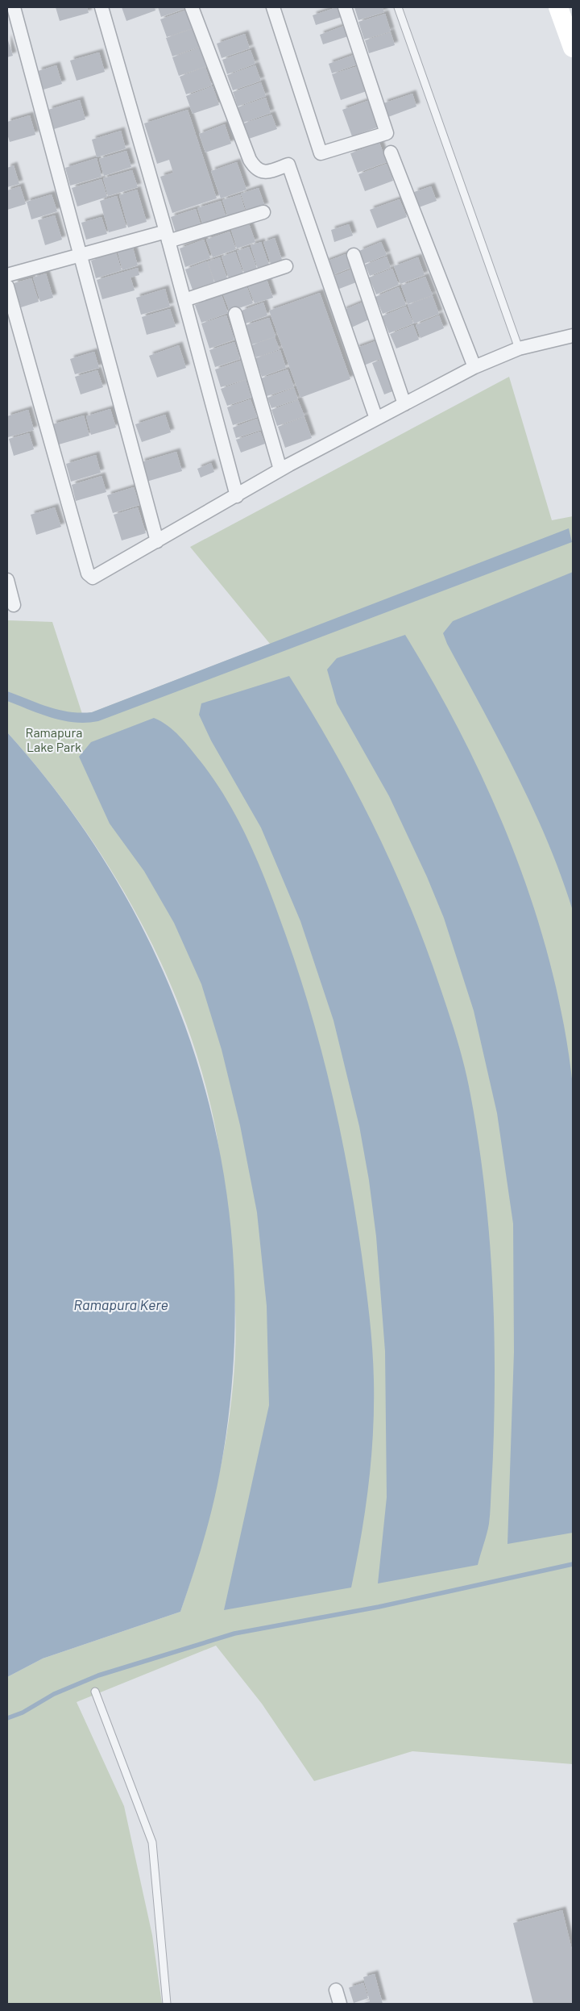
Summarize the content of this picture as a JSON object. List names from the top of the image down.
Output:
{
  "water": ["Ramapura Kere"],
  "parks": ["Ramapura Lake Park"]
}
